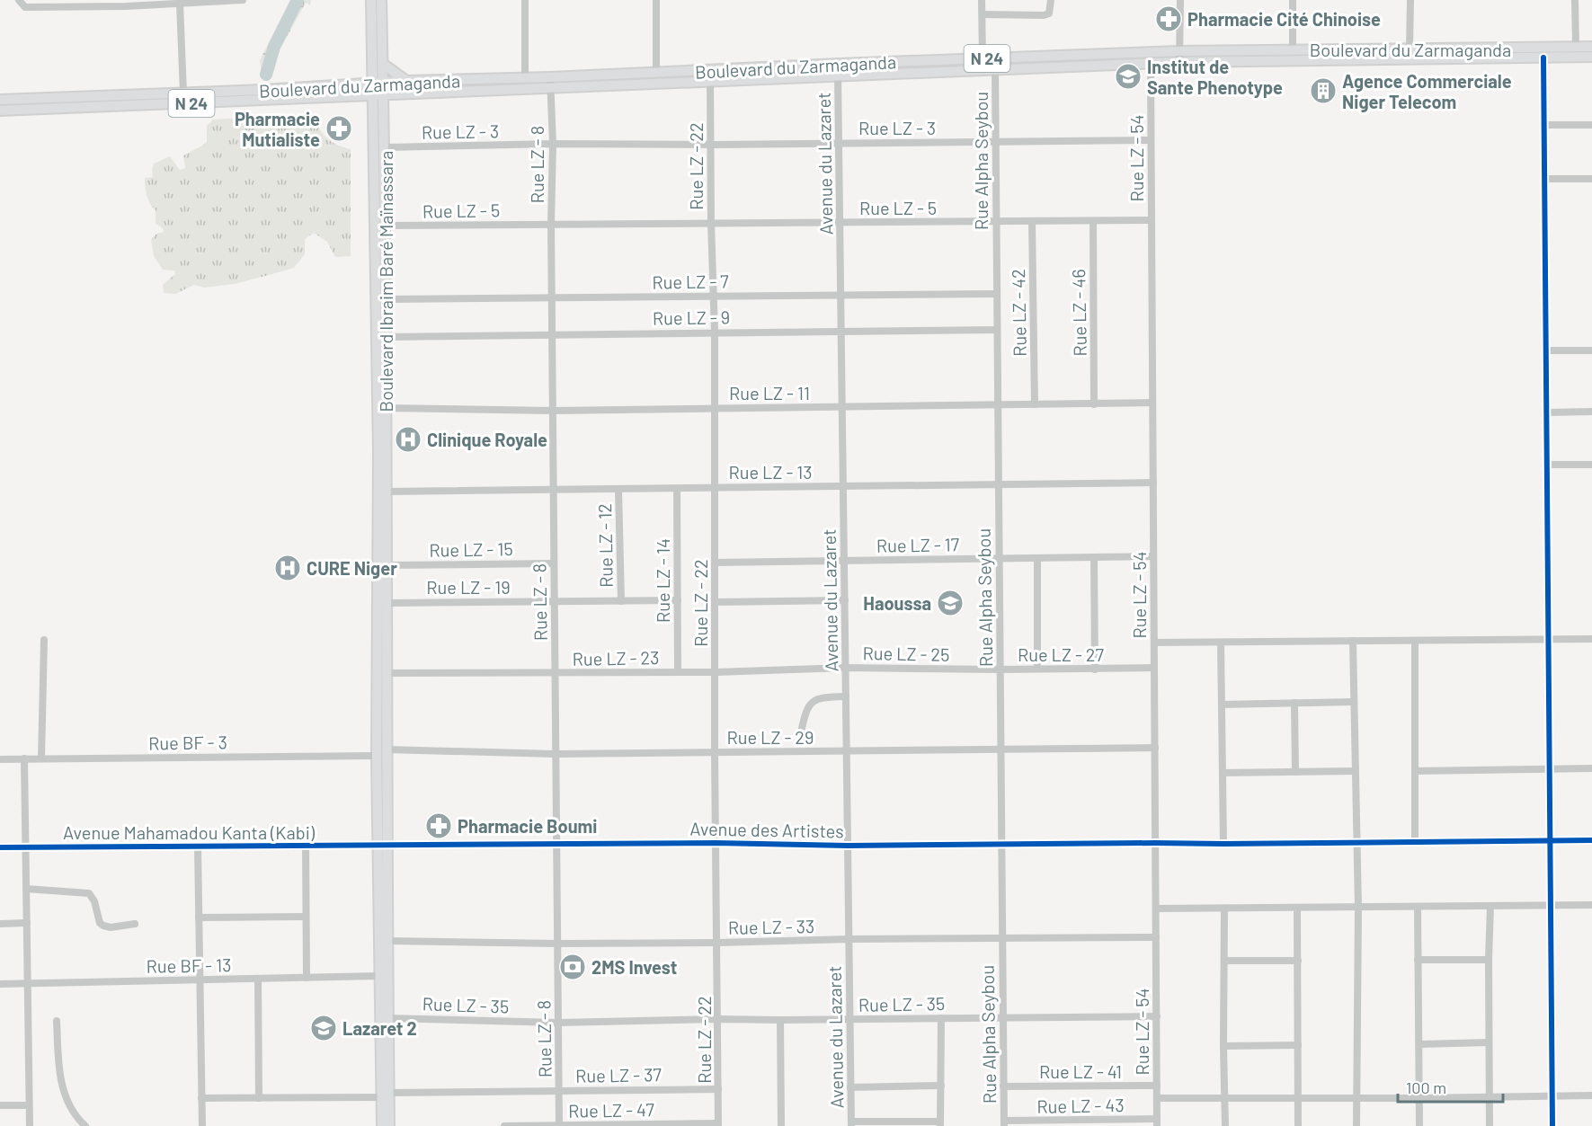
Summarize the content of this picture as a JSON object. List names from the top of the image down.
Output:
{
  "streets": {
    "main road": ["Boulevard du Zarmaganda", "N 24", "Boulevard Ibraim Baré Maïnassara"],
    "street": [
      "Rue LZ - 3",
      "Rue LZ - 54",
      "Rue Alpha Seybou",
      "Avenue du Lazaret",
      "Rue LZ - 8",
      "Rue LZ - 22",
      "Rue LZ - 5",
      "Rue LZ - 7",
      "Rue LZ - 42",
      "Rue LZ - 46",
      "Rue LZ - 9",
      "Rue LZ - 11",
      "Rue LZ - 13",
      "Rue LZ - 17",
      "Rue LZ - 12",
      "Rue LZ - 15",
      "Rue LZ - 14",
      "Rue LZ - 19",
      "Rue LZ - 25",
      "Rue LZ - 27",
      "Rue LZ - 23",
      "Rue LZ - 29",
      "Rue BF - 3",
      "Avenue des Artistes",
      "Avenue Mahamadou Kanta (Kabi)",
      "Rue LZ - 33",
      "Rue BF - 13",
      "Rue LZ - 35",
      "Rue LZ - 41",
      "Rue LZ - 37",
      "Rue LZ - 43",
      "Rue LZ - 47"
    ]
  },
  "crossings": [
    ["Boulevard du Zarmaganda", "Rue LZ - 54"],
    ["Boulevard du Zarmaganda", "Rue Alpha Seybou"],
    ["Boulevard du Zarmaganda", "Avenue du Lazaret"],
    ["Boulevard du Zarmaganda", "Rue LZ - 8"],
    ["Boulevard du Zarmaganda", "Rue LZ - 22"],
    ["Boulevard du Zarmaganda", "Boulevard Ibraim Baré Maïnassara"],
    ["Rue LZ - 3", "Rue LZ - 54"],
    ["Rue LZ - 3", "Rue Alpha Seybou"],
    ["Rue LZ - 3", "Avenue du Lazaret"],
    ["Rue LZ - 3", "Rue LZ - 8"],
    ["Rue LZ - 3", "Rue LZ - 22"],
    ["Rue LZ - 3", "Boulevard Ibraim Baré Maïnassara"],
    ["Rue LZ - 54", "Rue LZ - 5"],
    ["Rue LZ - 54", "Rue LZ - 11"],
    ["Rue LZ - 54", "Rue LZ - 13"],
    ["Rue LZ - 54", "Rue LZ - 17"],
    ["Rue LZ - 54", "Rue LZ - 27"],
    ["Rue LZ - 54", "Rue LZ - 29"],
    ["Rue LZ - 54", "Avenue des Artistes"],
    ["Rue LZ - 54", "Rue LZ - 33"],
    ["Rue LZ - 54", "Rue LZ - 35"],
    ["Rue LZ - 54", "Rue LZ - 41"],
    ["Rue LZ - 54", "Rue LZ - 43"],
    ["Rue Alpha Seybou", "Rue LZ - 5"],
    ["Rue Alpha Seybou", "Rue LZ - 7"],
    ["Rue Alpha Seybou", "Rue LZ - 9"],
    ["Rue Alpha Seybou", "Rue LZ - 11"],
    ["Rue Alpha Seybou", "Rue LZ - 13"],
    ["Rue Alpha Seybou", "Rue LZ - 17"],
    ["Rue Alpha Seybou", "Rue LZ - 25"],
    ["Rue Alpha Seybou", "Rue LZ - 27"],
    ["Rue Alpha Seybou", "Rue LZ - 29"],
    ["Rue Alpha Seybou", "Avenue des Artistes"],
    ["Rue Alpha Seybou", "Rue LZ - 33"],
    ["Rue Alpha Seybou", "Rue LZ - 35"],
    ["Rue Alpha Seybou", "Rue LZ - 41"],
    ["Rue Alpha Seybou", "Rue LZ - 43"],
    ["Avenue du Lazaret", "Rue LZ - 5"],
    ["Avenue du Lazaret", "Rue LZ - 7"],
    ["Avenue du Lazaret", "Rue LZ - 9"],
    ["Avenue du Lazaret", "Rue LZ - 11"],
    ["Avenue du Lazaret", "Rue LZ - 13"],
    ["Avenue du Lazaret", "Rue LZ - 17"],
    ["Avenue du Lazaret", "Rue LZ - 25"],
    ["Avenue du Lazaret", "Rue LZ - 29"],
    ["Avenue du Lazaret", "Avenue des Artistes"],
    ["Avenue du Lazaret", "Rue LZ - 33"],
    ["Avenue du Lazaret", "Rue LZ - 35"],
    ["Rue LZ - 8", "Rue LZ - 5"],
    ["Rue LZ - 8", "Rue LZ - 7"],
    ["Rue LZ - 8", "Rue LZ - 9"],
    ["Rue LZ - 8", "Rue LZ - 11"],
    ["Rue LZ - 8", "Rue LZ - 13"],
    ["Rue LZ - 8", "Rue LZ - 15"],
    ["Rue LZ - 8", "Rue LZ - 19"],
    ["Rue LZ - 8", "Rue LZ - 23"],
    ["Rue LZ - 8", "Rue LZ - 29"],
    ["Rue LZ - 8", "Avenue des Artistes"],
    ["Rue LZ - 8", "Rue LZ - 33"],
    ["Rue LZ - 8", "Rue LZ - 35"],
    ["Rue LZ - 8", "Rue LZ - 37"],
    ["Rue LZ - 8", "Rue LZ - 47"],
    ["Rue LZ - 22", "Rue LZ - 5"],
    ["Rue LZ - 22", "Rue LZ - 7"],
    ["Rue LZ - 22", "Rue LZ - 9"],
    ["Rue LZ - 22", "Rue LZ - 11"],
    ["Rue LZ - 22", "Rue LZ - 13"],
    ["Rue LZ - 22", "Rue LZ - 17"],
    ["Rue LZ - 22", "Rue LZ - 25"],
    ["Rue LZ - 22", "Rue LZ - 23"],
    ["Rue LZ - 22", "Rue LZ - 29"],
    ["Rue LZ - 22", "Avenue des Artistes"],
    ["Rue LZ - 22", "Rue LZ - 33"],
    ["Rue LZ - 22", "Rue LZ - 35"],
    ["Rue LZ - 22", "Rue LZ - 37"],
    ["Rue LZ - 22", "Rue LZ - 47"],
    ["Rue LZ - 5", "Boulevard Ibraim Baré Maïnassara"],
    ["Rue LZ - 5", "Rue LZ - 42"],
    ["Rue LZ - 5", "Rue LZ - 46"],
    ["Boulevard Ibraim Baré Maïnassara", "Rue LZ - 7"],
    ["Boulevard Ibraim Baré Maïnassara", "Rue LZ - 9"],
    ["Boulevard Ibraim Baré Maïnassara", "Rue LZ - 11"],
    ["Boulevard Ibraim Baré Maïnassara", "Rue LZ - 13"],
    ["Boulevard Ibraim Baré Maïnassara", "Rue LZ - 15"],
    ["Boulevard Ibraim Baré Maïnassara", "Rue LZ - 19"],
    ["Boulevard Ibraim Baré Maïnassara", "Rue LZ - 23"],
    ["Boulevard Ibraim Baré Maïnassara", "Rue LZ - 29"],
    ["Boulevard Ibraim Baré Maïnassara", "Rue BF - 3"],
    ["Boulevard Ibraim Baré Maïnassara", "Avenue des Artistes"],
    ["Boulevard Ibraim Baré Maïnassara", "Avenue Mahamadou Kanta (Kabi)"],
    ["Boulevard Ibraim Baré Maïnassara", "Rue LZ - 33"],
    ["Boulevard Ibraim Baré Maïnassara", "Rue BF - 13"],
    ["Boulevard Ibraim Baré Maïnassara", "Rue LZ - 35"],
    ["Boulevard Ibraim Baré Maïnassara", "Rue LZ - 37"],
    ["Rue LZ - 42", "Rue LZ - 11"],
    ["Rue LZ - 46", "Rue LZ - 11"],
    ["Rue LZ - 13", "Rue LZ - 12"],
    ["Rue LZ - 13", "Rue LZ - 14"],
    ["Rue LZ - 12", "Rue LZ - 19"],
    ["Rue LZ - 14", "Rue LZ - 19"],
    ["Rue LZ - 14", "Rue LZ - 23"],
    ["Rue LZ - 25", "Rue LZ - 27"],
    ["Rue LZ - 25", "Rue LZ - 23"],
    ["Avenue des Artistes", "Avenue Mahamadou Kanta (Kabi)"]
  ],
  "places": {
    "pharmacy": ["Pharmacie Cité Chinoise", "Pharmacie Mutialiste", "Pharmacie Boumi"],
    "school or university": ["Institut de Sante Phenotype", "Haoussa", "Lazaret 2"],
    "building": ["Agence Commerciale Niger Telecom"],
    "hospital": ["Clinique Royale", "CURE Niger"],
    "bank": ["2MS Invest"]
  },
  "scale_bar": "100 m"
}
